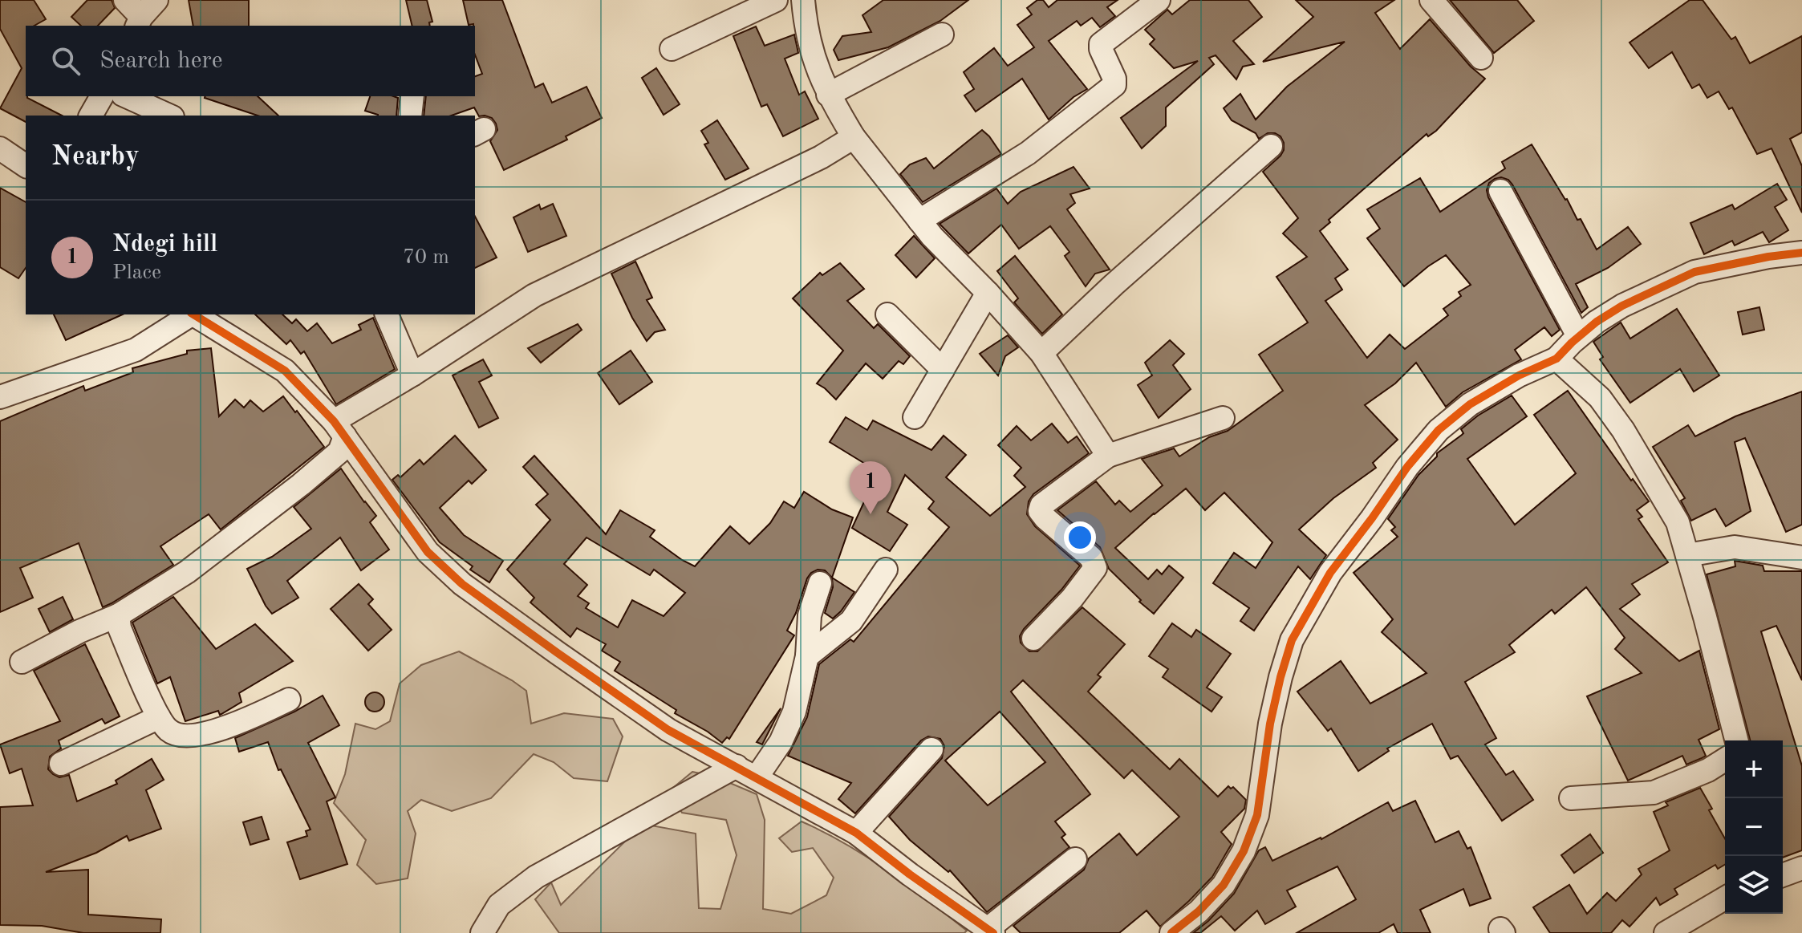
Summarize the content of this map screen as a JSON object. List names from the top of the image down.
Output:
{
  "page": {
    "search": "Search here",
    "heading": "Nearby",
    "list": [
      {
        "mark": "1",
        "name": "Ndegi hill",
        "note": "Place",
        "value": "70 m"
      }
    ],
    "pins": "1",
    "map_buttons": ["+", "−"]
  }
}
